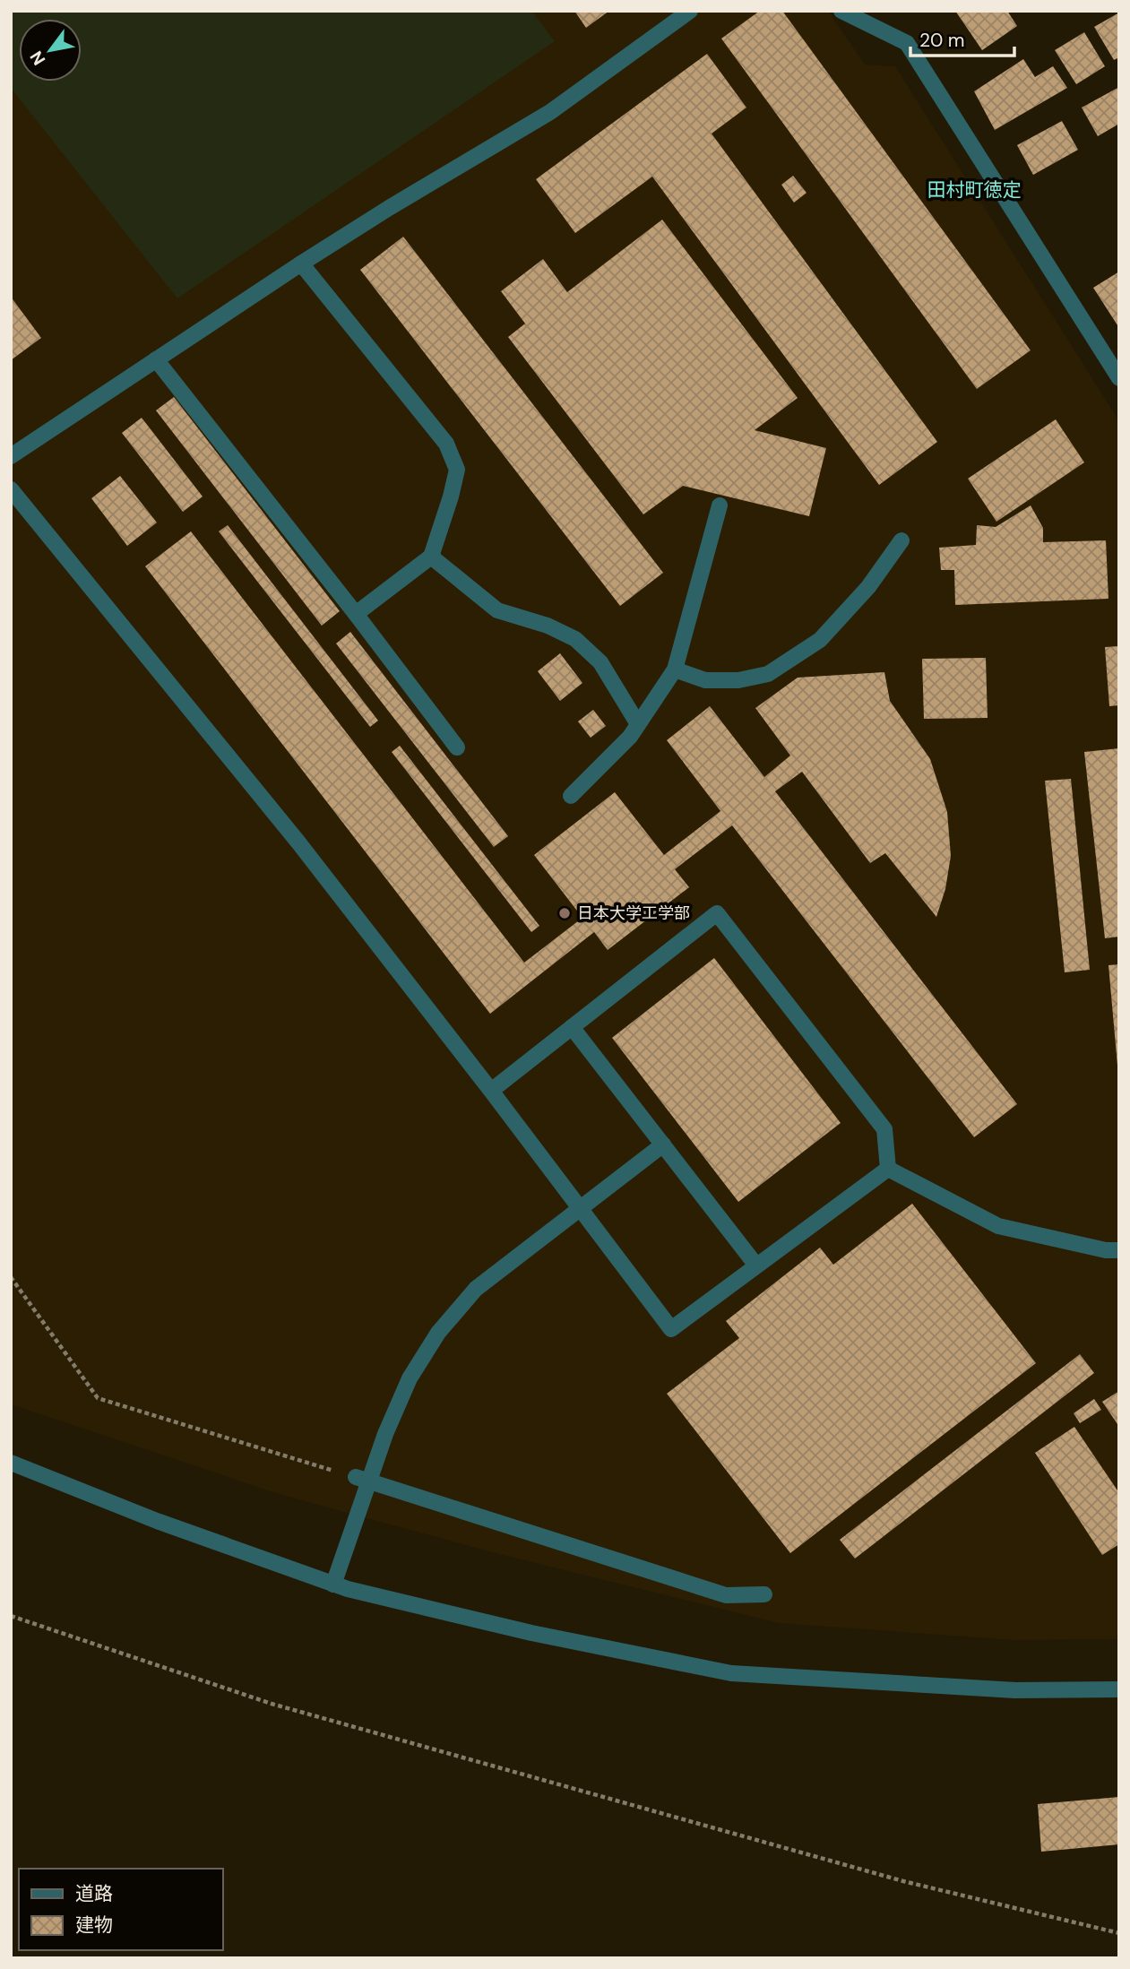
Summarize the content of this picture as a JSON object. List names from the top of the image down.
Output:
{
  "districts": ["田村町徳定"],
  "places": ["日本大学工学部"],
  "legend": ["道路", "建物"],
  "scale_bar": "20 m",
  "north": "bottom left"
}
